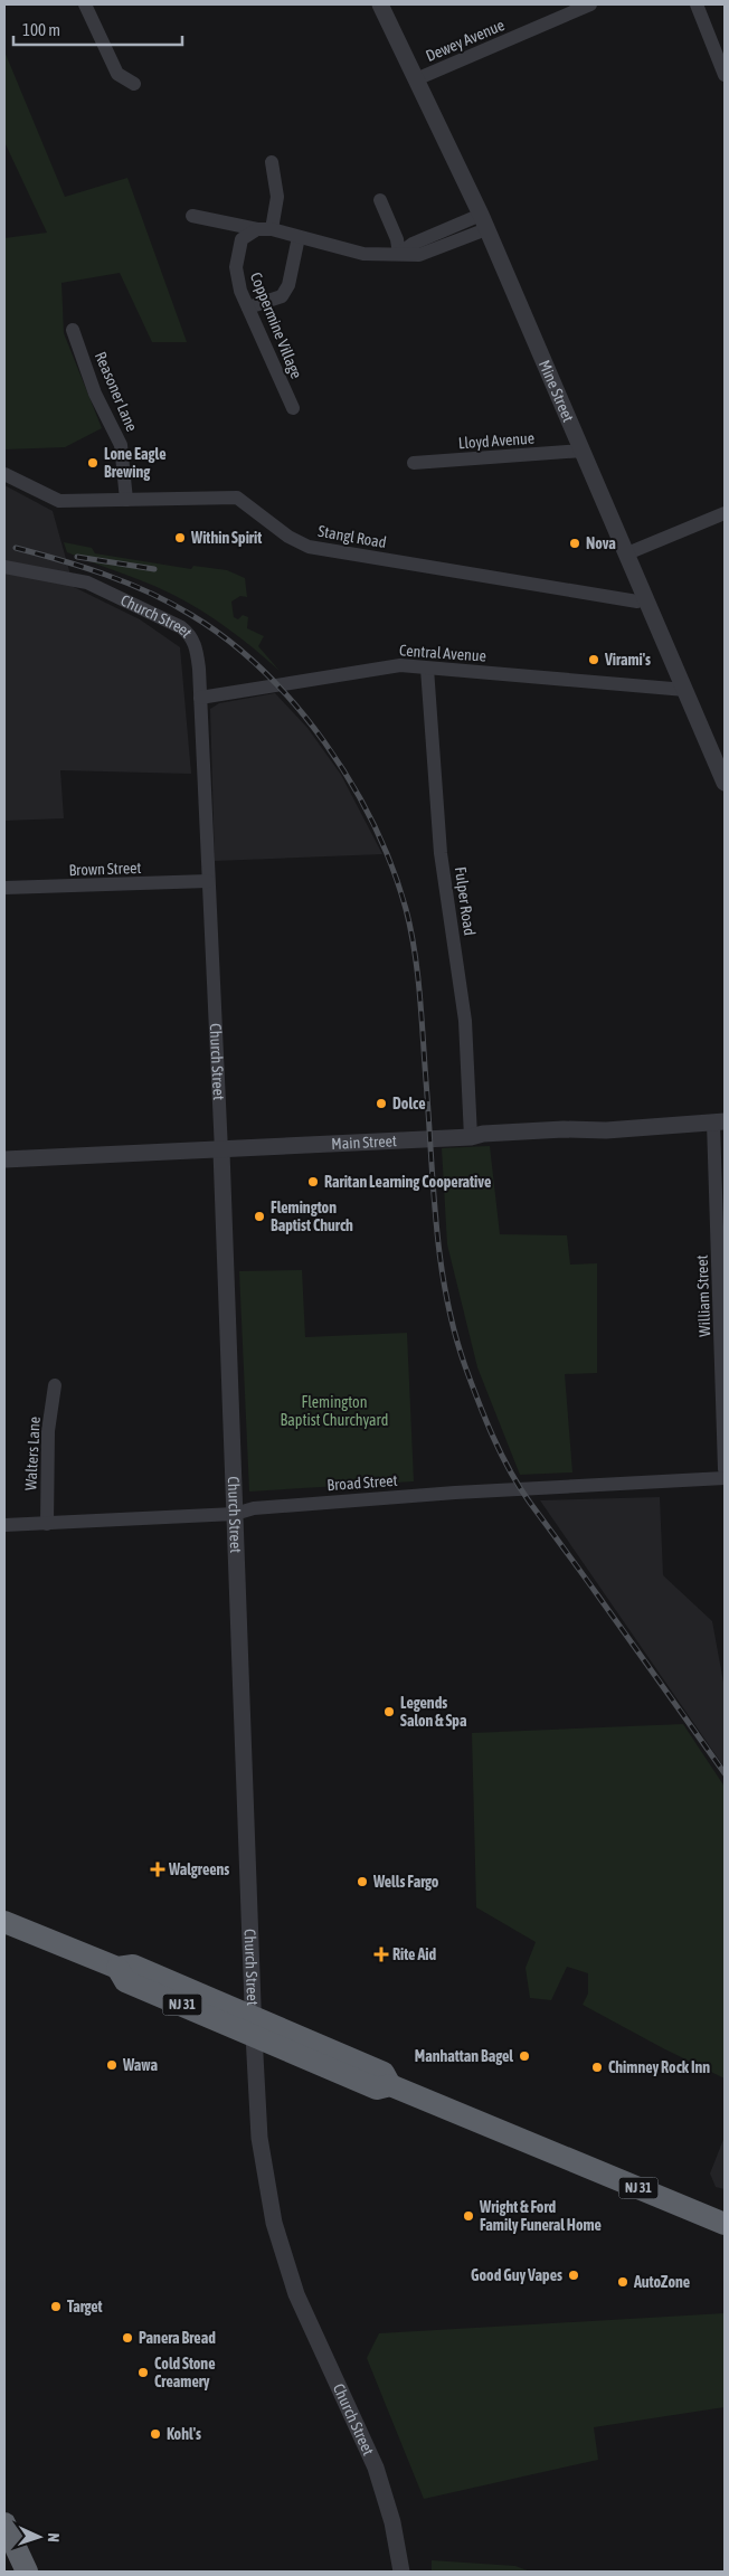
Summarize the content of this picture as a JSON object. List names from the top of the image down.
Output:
{
  "streets": {
    "highway": ["NJ 31"],
    "street": [
      "Dewey Avenue",
      "Coppermine Village",
      "Reasoner Lane",
      "Mine Street",
      "Lloyd Avenue",
      "Stangl Road",
      "Church Street",
      "Central Avenue",
      "Brown Street",
      "Fulper Road",
      "Main Street",
      "William Street",
      "Walters Lane",
      "Broad Street"
    ]
  },
  "crossings": [
    ["Dewey Avenue", "Mine Street"],
    ["Reasoner Lane", "Stangl Road"],
    ["Mine Street", "Lloyd Avenue"],
    ["Mine Street", "Stangl Road"],
    ["Mine Street", "Central Avenue"],
    ["Church Street", "Central Avenue"],
    ["Church Street", "Brown Street"],
    ["Church Street", "Main Street"],
    ["Church Street", "Broad Street"],
    ["Church Street", "NJ 31"],
    ["Central Avenue", "Fulper Road"],
    ["Fulper Road", "Main Street"],
    ["Main Street", "William Street"],
    ["Walters Lane", "Broad Street"]
  ],
  "parks": ["Flemington Baptist Churchyard"],
  "places": {
    "other": [
      "Lone Eagle Brewing",
      "Within Spirit",
      "Nova",
      "Virami's",
      "Dolce",
      "Raritan Learning Cooperative",
      "Flemington Baptist Church",
      "Legends Salon & Spa",
      "Wells Fargo",
      "Manhattan Bagel",
      "Wawa",
      "Chimney Rock Inn",
      "Wright & Ford Family Funeral Home",
      "Good Guy Vapes",
      "AutoZone",
      "Target",
      "Panera Bread",
      "Cold Stone Creamery",
      "Kohl's"
    ],
    "health": ["Walgreens", "Rite Aid"]
  },
  "scale_bar": "100 m",
  "north": "right"
}
